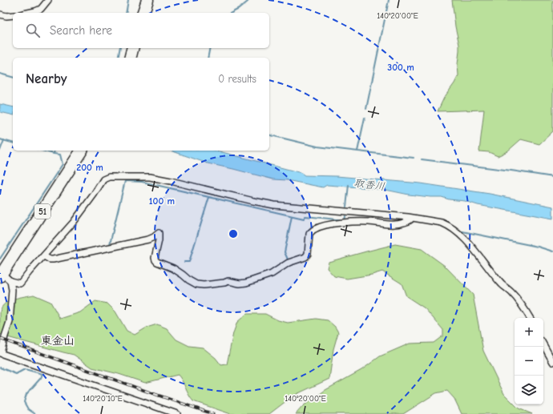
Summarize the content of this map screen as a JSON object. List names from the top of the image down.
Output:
{
  "streets": {
    "highway": ["51"]
  },
  "districts": ["東金山"],
  "water": ["取香川"],
  "page": {
    "search": "Search here",
    "heading": ["Nearby", "0 results"],
    "map_buttons": ["+", "−"]
  },
  "coordinates": ["140°20'00\"E", "140°20'10\"E"],
  "rings": ["300 m", "200 m", "100 m"]
}
